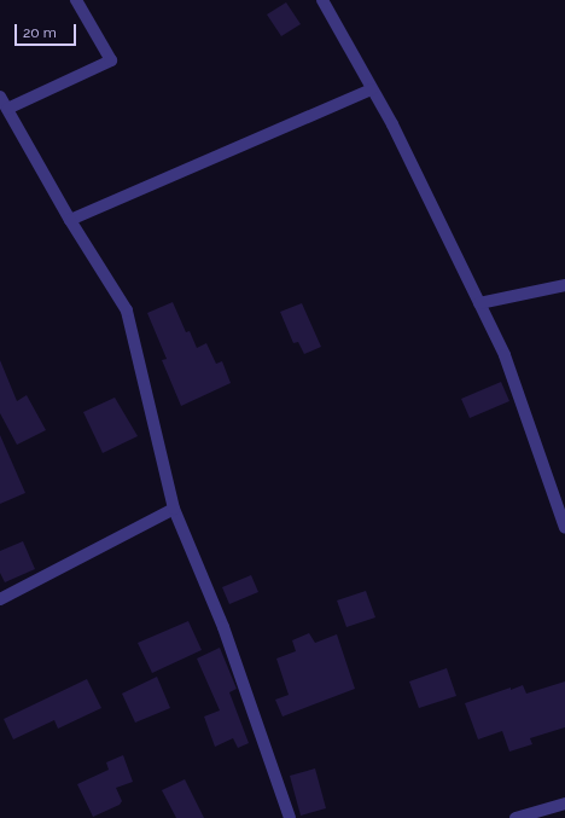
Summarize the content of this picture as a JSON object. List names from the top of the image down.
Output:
{
  "scale_bar": "20 m"
}
